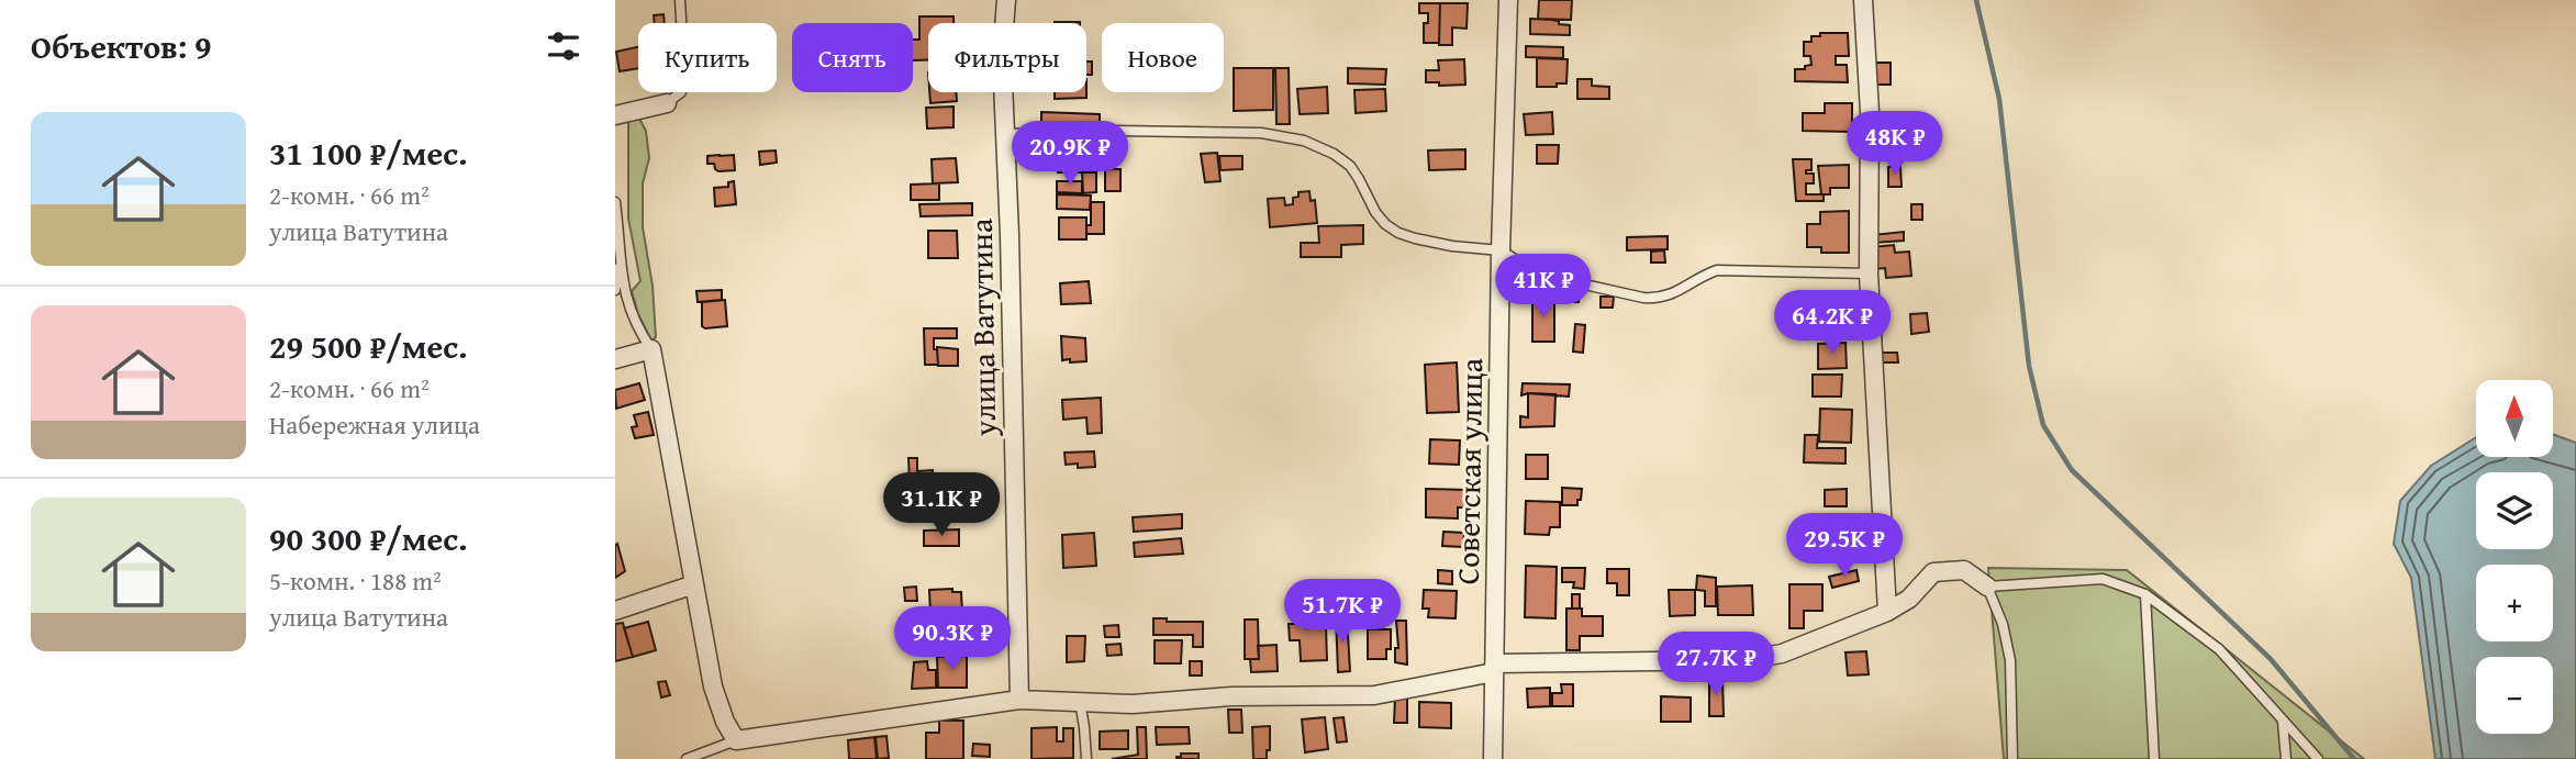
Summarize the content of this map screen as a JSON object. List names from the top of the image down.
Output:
{
  "streets": {
    "street": ["улица Ватутина", "Советская улица"]
  },
  "north": "top",
  "page": {
    "heading": "Объектов: 9",
    "chip": [
      "Купить",
      "Снять",
      "Фильтры",
      "Новое"
    ],
    "list": [
      {
        "name": "31 100 ₽/мес.",
        "note": "2-комн. · 66 m² · улица Ватутина"
      },
      {
        "name": "29 500 ₽/мес.",
        "note": "2-комн. · 66 m² · Набережная улица"
      },
      {
        "name": "90 300 ₽/мес.",
        "note": "5-комн. · 188 m² · улица Ватутина"
      }
    ],
    "price": [
      "48K ₽",
      "20.9K ₽",
      "41K ₽",
      "64.2K ₽",
      "31.1K ₽",
      "29.5K ₽",
      "51.7K ₽",
      "90.3K ₽",
      "27.7K ₽"
    ],
    "map_buttons": ["+", "−"]
  }
}
